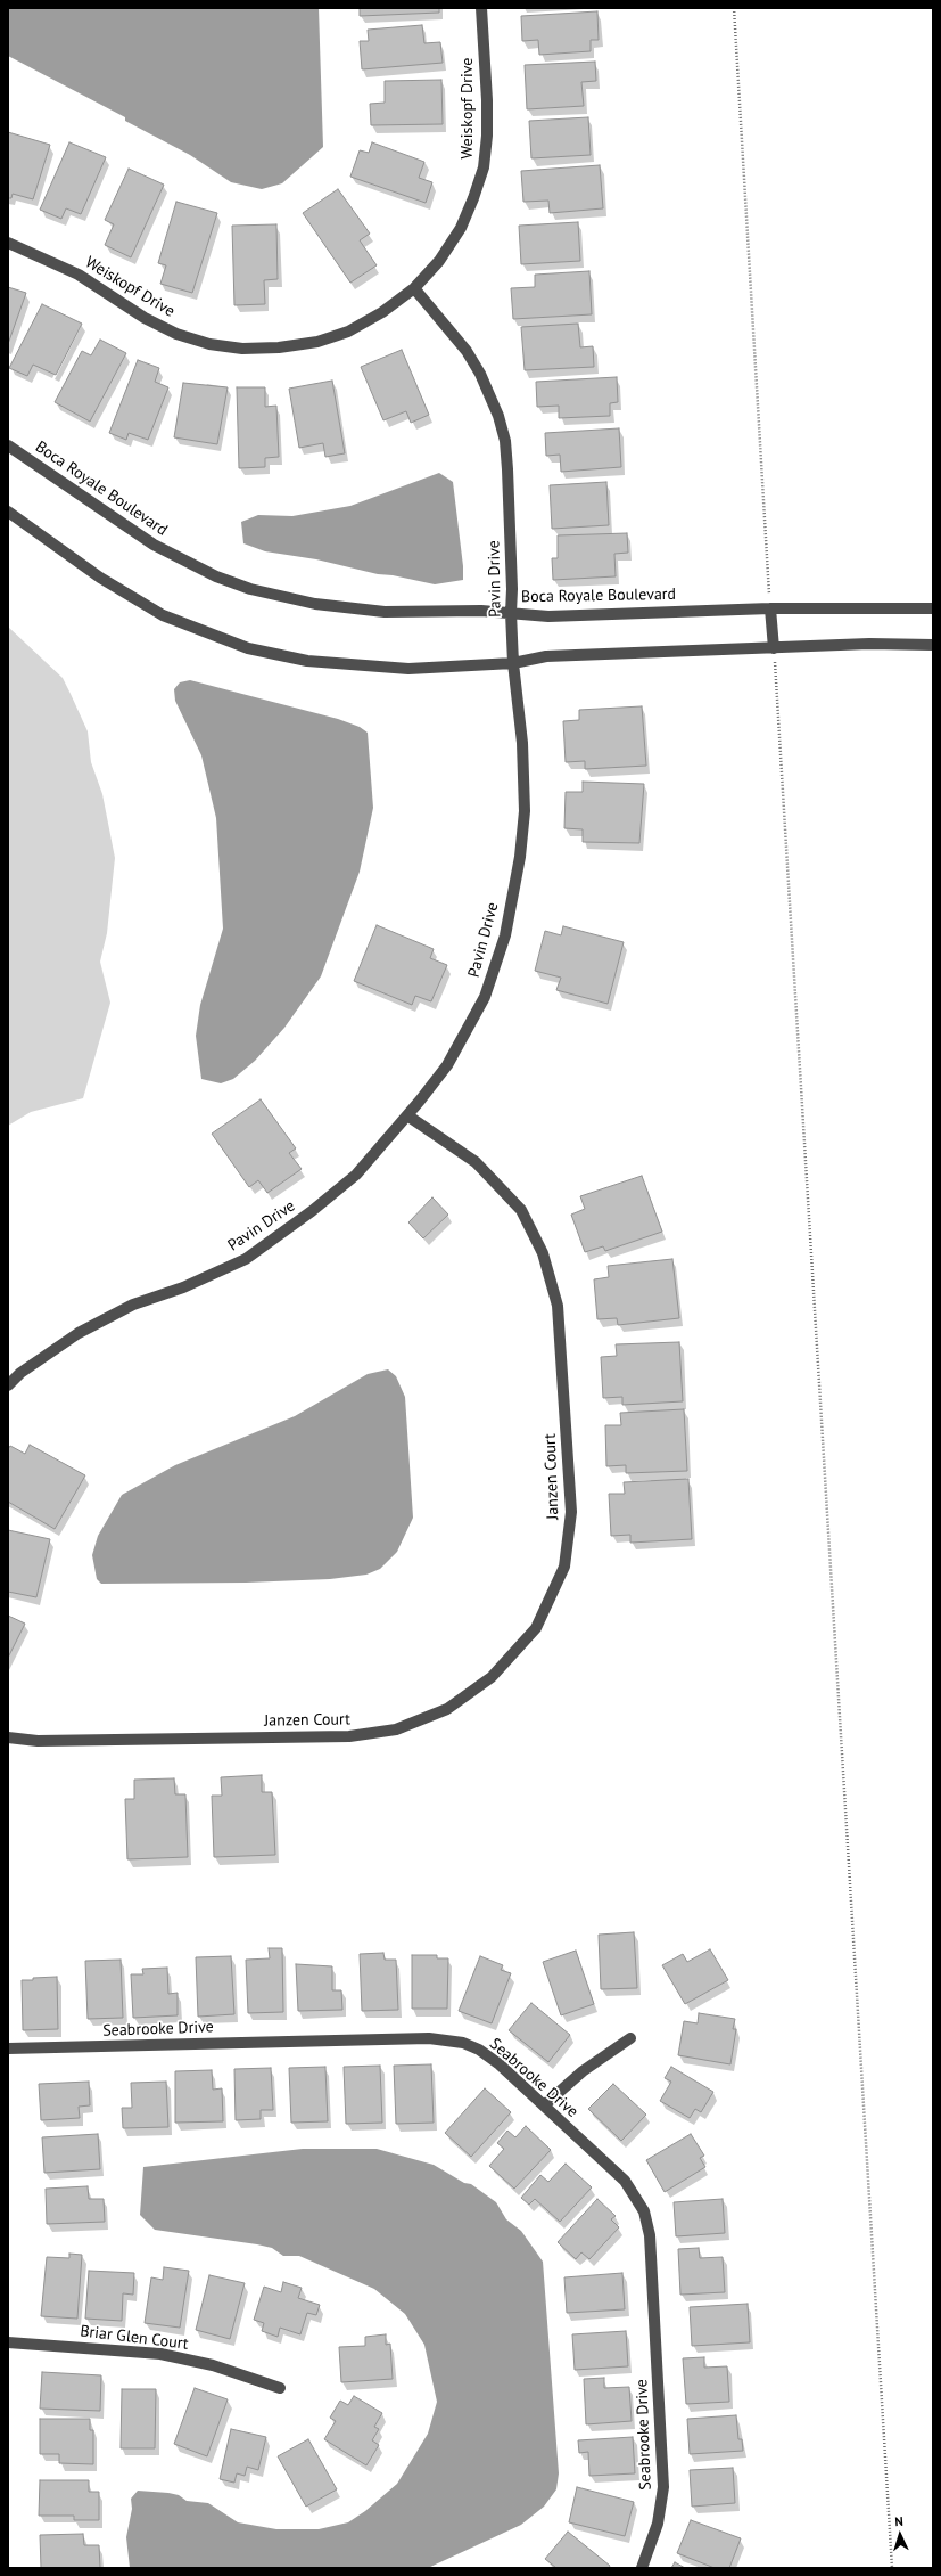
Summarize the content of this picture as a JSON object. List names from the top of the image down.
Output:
{
  "streets": {
    "street": [
      "Weiskopf Drive",
      "Boca Royale Boulevard",
      "Pavin Drive",
      "Janzen Court",
      "Seabrooke Drive",
      "Briar Glen Court"
    ]
  },
  "crossings": [
    ["Weiskopf Drive", "Pavin Drive"],
    ["Boca Royale Boulevard", "Pavin Drive"],
    ["Pavin Drive", "Janzen Court"]
  ],
  "north": "top"
}
